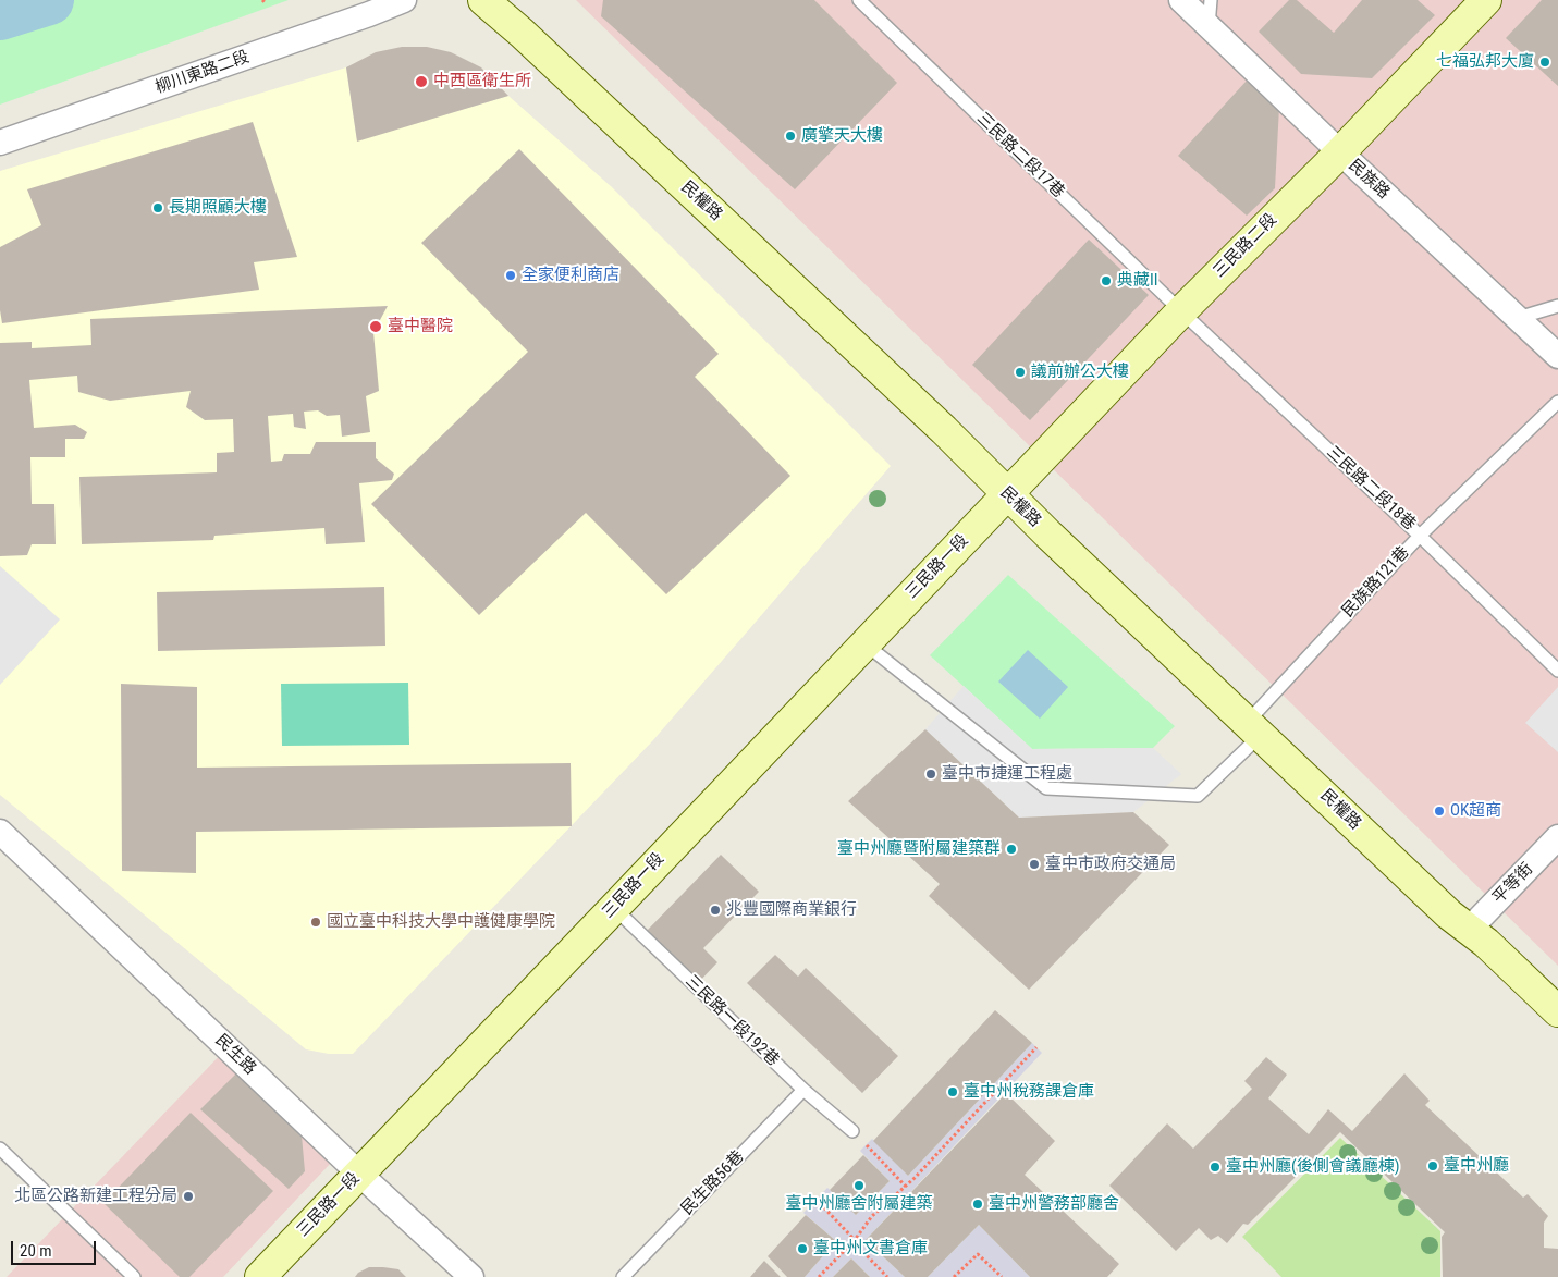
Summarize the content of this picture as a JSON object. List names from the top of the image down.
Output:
{
  "streets": {
    "main road": ["民權路", "三民路二段", "三民路一段"],
    "street": [
      "柳川東路二段",
      "民族路",
      "平等街",
      "民生路"
    ],
    "lane": [
      "三民路二段17巷",
      "三民路二段18巷",
      "民族路121巷",
      "三民路一段192巷",
      "民生路56巷"
    ]
  },
  "crossings": [
    ["三民路二段17巷", "三民路二段"],
    ["三民路二段17巷", "三民路二段18巷"],
    ["民族路", "三民路二段"],
    ["民權路", "三民路二段"],
    ["民權路", "三民路一段"],
    ["民權路", "民族路121巷"],
    ["民權路", "平等街"],
    ["三民路二段", "三民路二段18巷"],
    ["三民路二段", "三民路一段"],
    ["三民路二段18巷", "民族路121巷"],
    ["三民路一段", "民族路121巷"],
    ["三民路一段", "三民路一段192巷"],
    ["三民路一段", "民生路"],
    ["三民路一段192巷", "民生路56巷"]
  ],
  "places": [
    "七福弘邦大廈",
    "中西區衛生所",
    "廣擎天大樓",
    "長期照顧大樓",
    "全家便利商店",
    "典藏II",
    "臺中醫院",
    "議前辦公大樓",
    "臺中市捷運工程處",
    "OK超商",
    "臺中州廳暨附屬建築群",
    "臺中市政府交通局",
    "兆豐國際商業銀行",
    "國立臺中科技大學中護健康學院",
    "臺中州稅務課倉庫",
    "臺中州廳",
    "臺中州廳(後側會議廳棟)",
    "臺中州廳舍附屬建築",
    "北區公路新建工程分局",
    "臺中州警務部廳舍",
    "臺中州文書倉庫"
  ],
  "scale_bar": "20 m"
}
